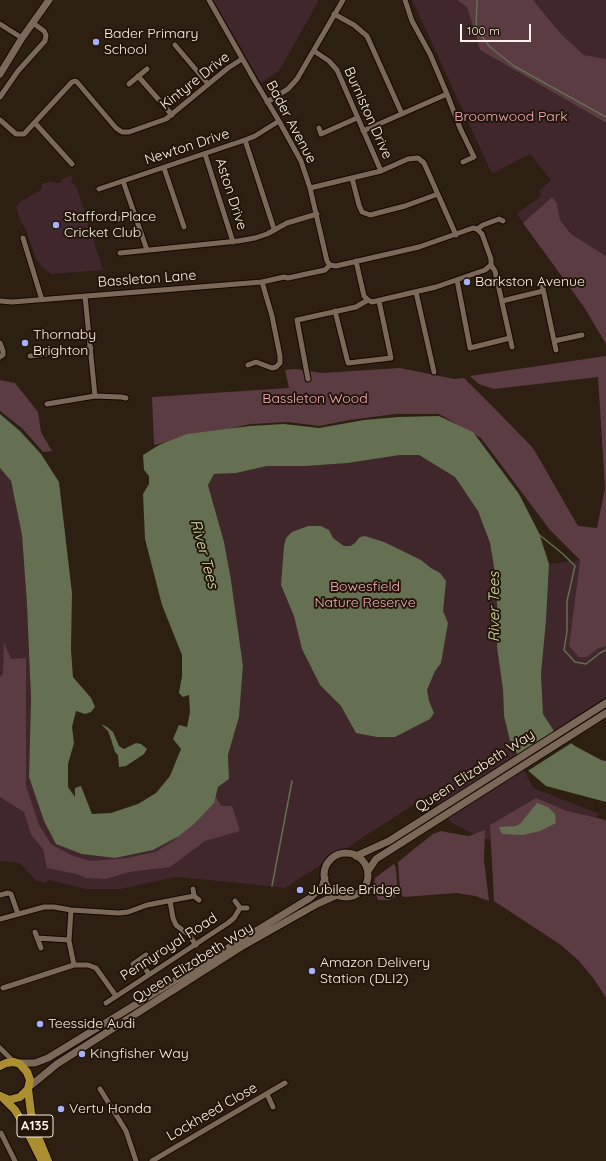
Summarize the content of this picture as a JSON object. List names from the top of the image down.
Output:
{
  "streets": {
    "main road": ["A135"],
    "street": [
      "Kintyre Drive",
      "Burniston Drive",
      "Bader Avenue",
      "Newton Drive",
      "Aston Drive",
      "Bassleton Lane",
      "Queen Elizabeth Way",
      "Pennyroyal Road",
      "Lockheed Close"
    ]
  },
  "crossings": [
    ["Kintyre Drive", "Bader Avenue"],
    ["Bader Avenue", "Newton Drive"],
    ["Bader Avenue", "Bassleton Lane"],
    ["Newton Drive", "Aston Drive"],
    ["Queen Elizabeth Way", "A135"]
  ],
  "water": ["River Tees"],
  "parks": ["Broomwood Park", "Bassleton Wood", "Bowesfield Nature Reserve"],
  "places": [
    "Bader Primary School",
    "Stafford Place Cricket Club",
    "Barkston Avenue",
    "Thornaby Brighton",
    "Jubilee Bridge",
    "Amazon Delivery Station (DLI2)",
    "Teesside Audi",
    "Kingfisher Way",
    "Vertu Honda"
  ],
  "scale_bar": "100 m"
}
